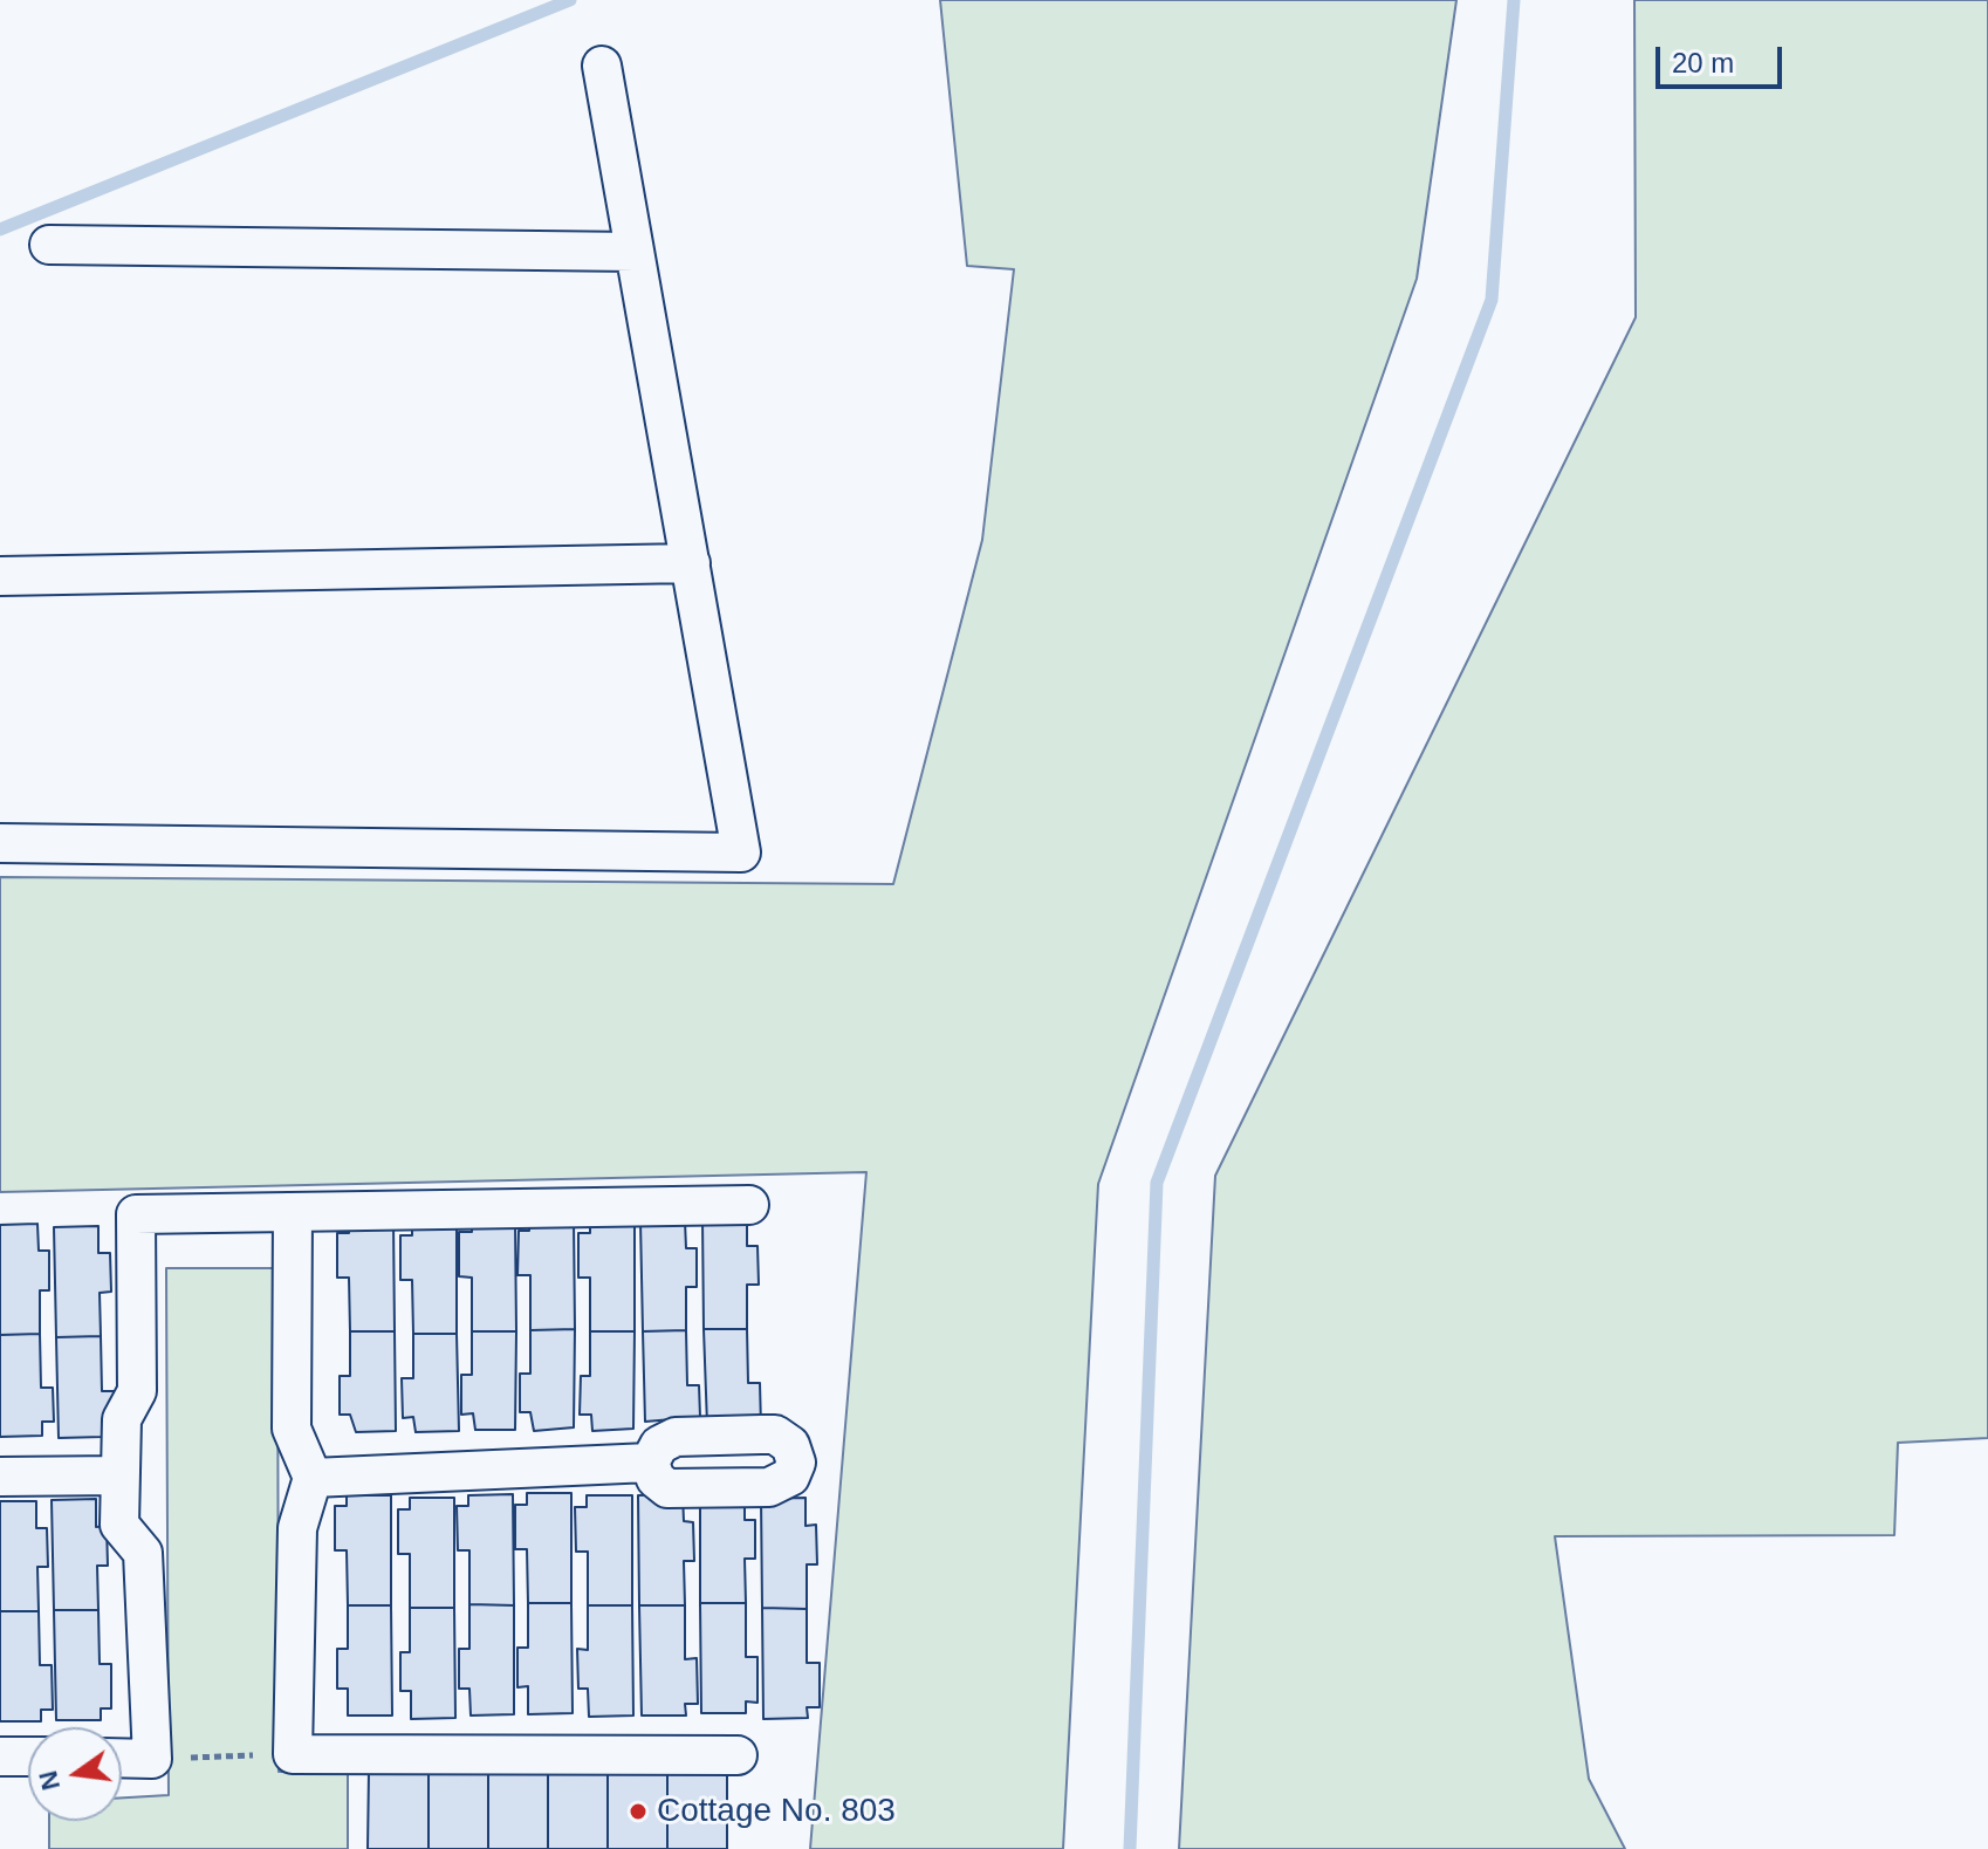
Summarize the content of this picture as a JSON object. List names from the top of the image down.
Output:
{
  "places": ["Cottage No. 803"],
  "scale_bar": "20 m",
  "north": "left"
}
